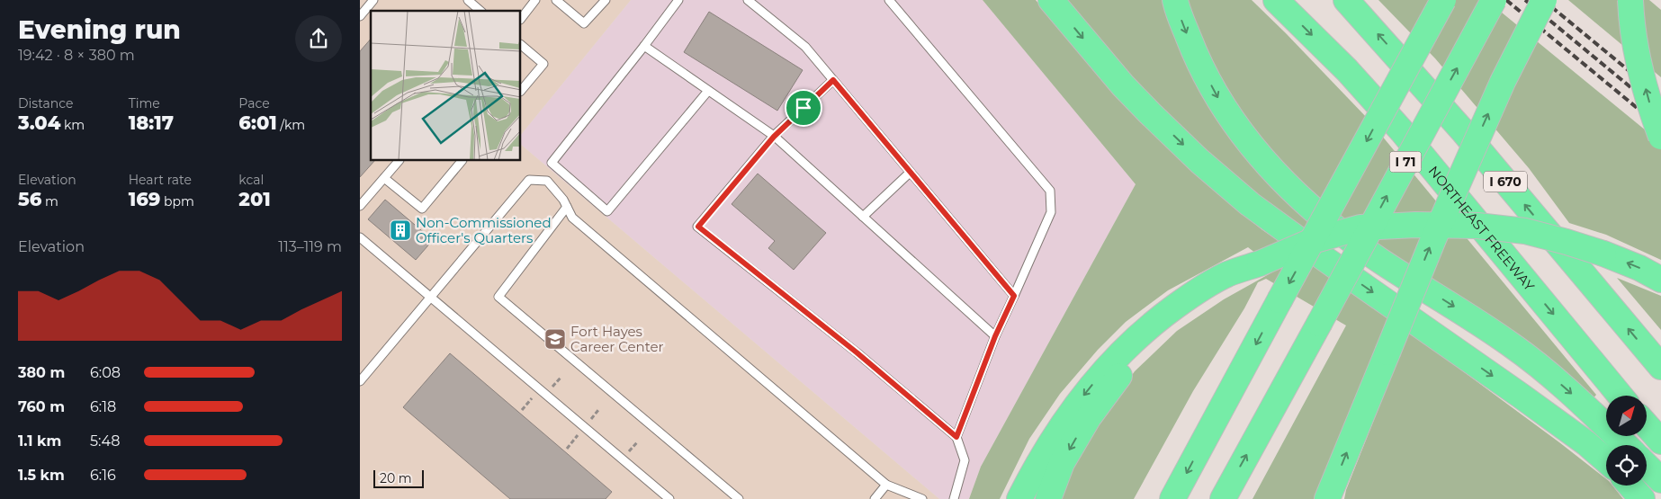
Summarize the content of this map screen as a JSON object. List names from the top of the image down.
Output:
{
  "streets": {
    "highway": ["I 71", "I 670", "NORTHEAST FREEWAY"]
  },
  "places": {
    "building": ["Non-Commissioned Officer's Quarters"],
    "school or university": ["Fort Hayes Career Center"]
  },
  "scale_bar": "20 m",
  "north": "top right",
  "page": {
    "heading": ["Evening run", "19:42 · 8 × 380 m"],
    "stats": [
      ["Distance", "3.04 km"],
      ["Time", "18:17"],
      ["Pace", "6:01 /km"],
      ["Elevation", "56 m"],
      ["Heart rate", "169 bpm"],
      ["kcal", "201"]
    ],
    "chart": ["Elevation", "113–119 m"],
    "list": [
      {
        "name": "380 m",
        "note": "6:08"
      },
      {
        "name": "760 m",
        "note": "6:18"
      },
      {
        "name": "1.1 km",
        "note": "5:48"
      },
      {
        "name": "1.5 km",
        "note": "6:16"
      }
    ],
    "scale": "20 m"
  }
}
